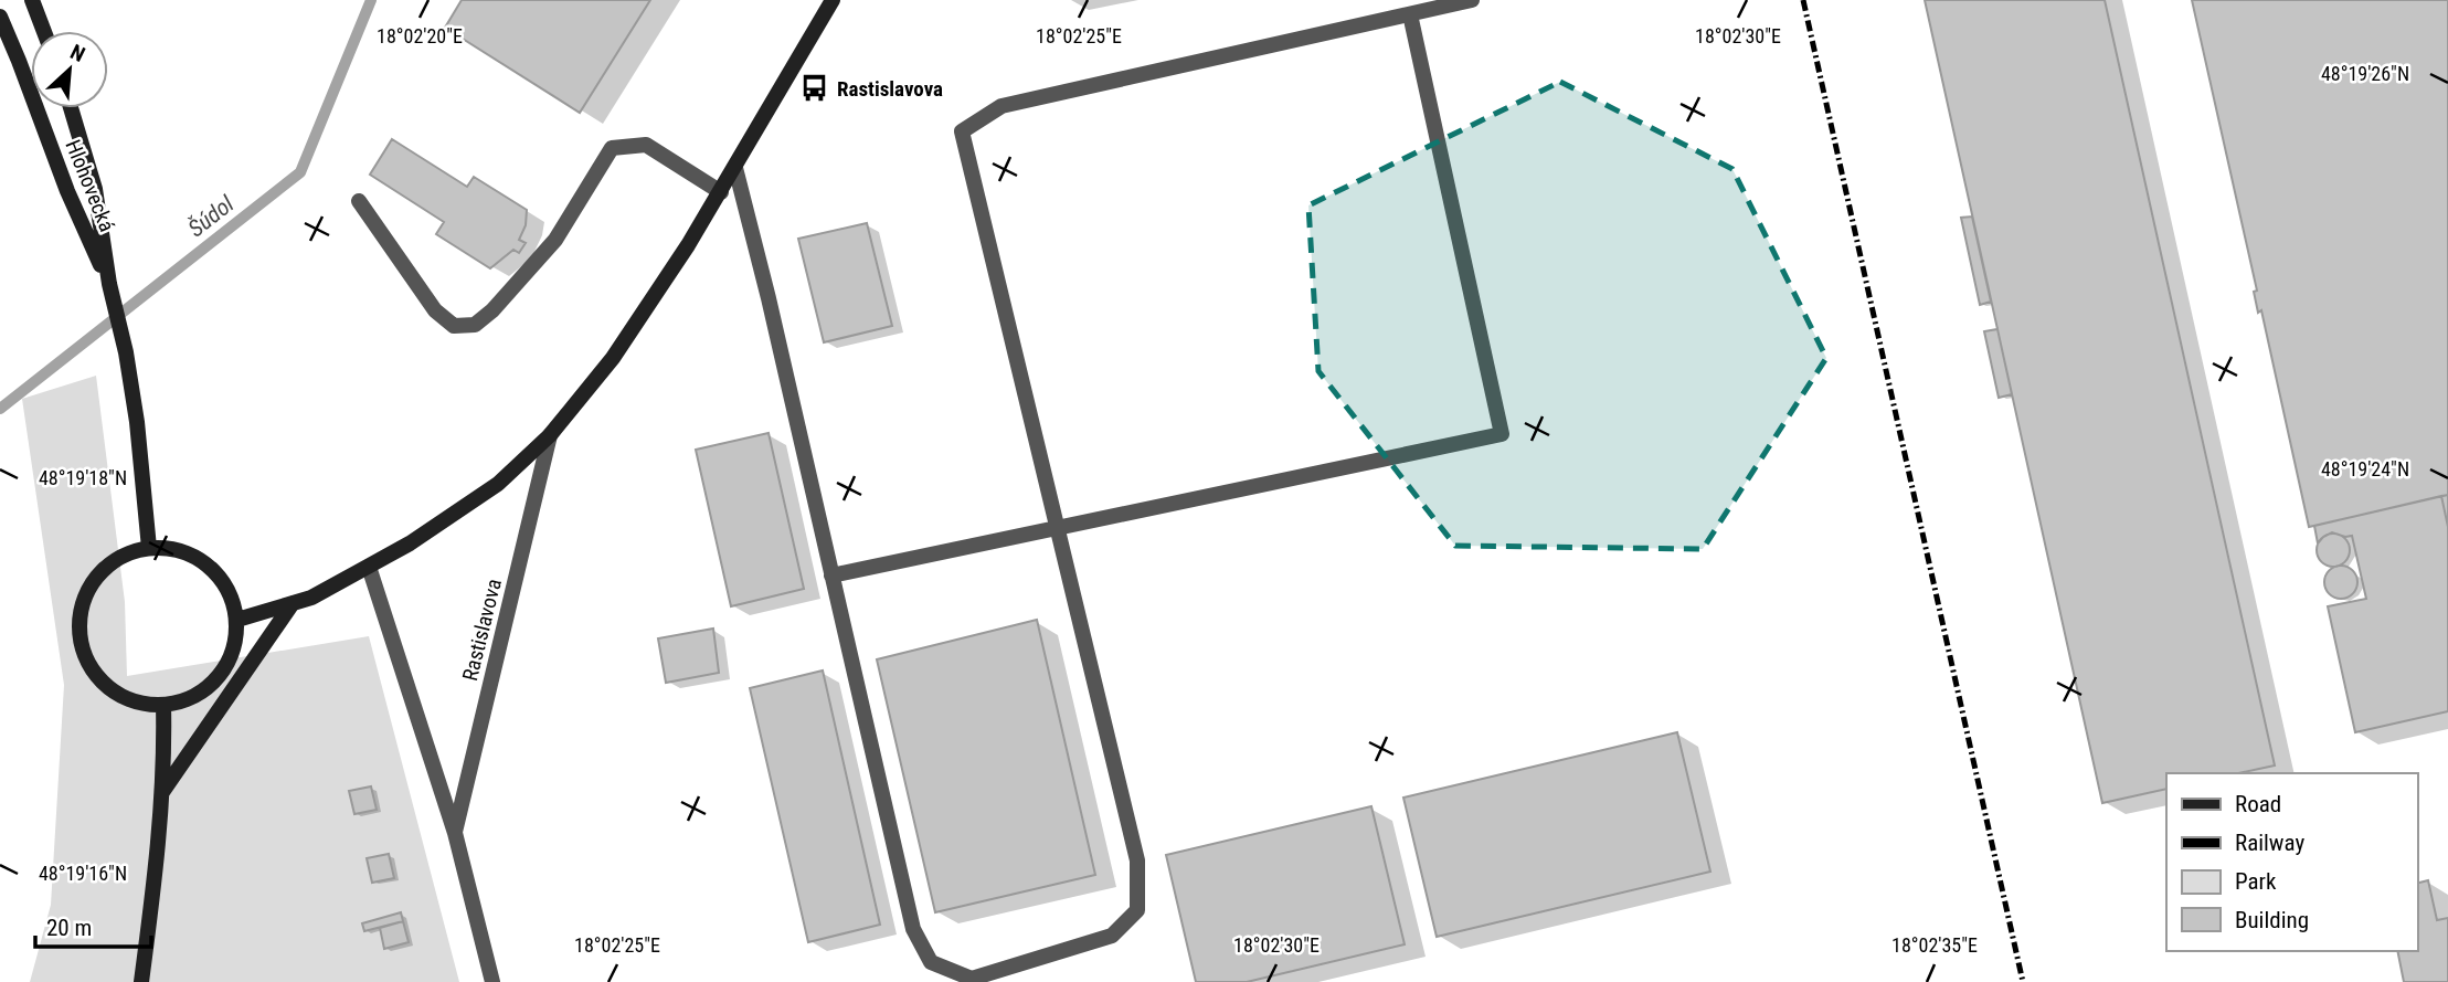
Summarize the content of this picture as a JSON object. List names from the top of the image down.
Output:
{
  "streets": {
    "main road": ["Hlohovecká"],
    "street": ["Rastislavova"]
  },
  "water": ["Šúdol"],
  "places": {
    "bus stop": ["Rastislavova"]
  },
  "legend": [
    "Road",
    "Railway",
    "Park",
    "Building"
  ],
  "scale_bar": "20 m",
  "north": "top right",
  "coordinates": [
    "18°02'20\"E",
    "18°02'25\"E",
    "18°02'30\"E",
    "48°19'26\"N",
    "48°19'24\"N",
    "48°19'18\"N",
    "48°19'16\"N",
    "18°02'35\"E"
  ]
}
